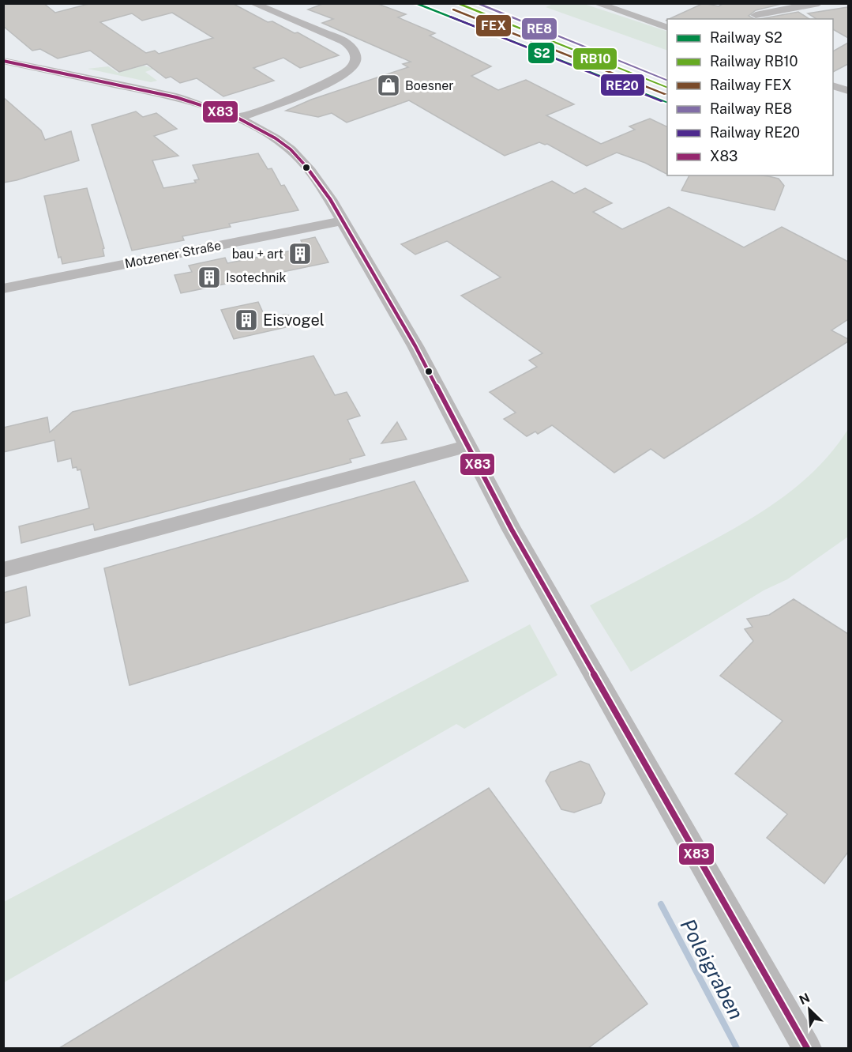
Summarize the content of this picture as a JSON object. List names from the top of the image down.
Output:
{
  "streets": {
    "street": ["Motzener Straße"]
  },
  "water": ["Poleigraben"],
  "places": {
    "shop": ["Boesner"],
    "building": ["bau + art", "Isotechnik", "Eisvogel"]
  },
  "lines": [
    "rail line S2",
    "rail line RB10",
    "rail line RE8",
    "rail line FEX",
    "rail line RE20",
    "transit line X83"
  ],
  "legend": [
    "Railway S2",
    "Railway RB10",
    "Railway FEX",
    "Railway RE8",
    "Railway RE20",
    "X83"
  ],
  "north": "top left"
}
